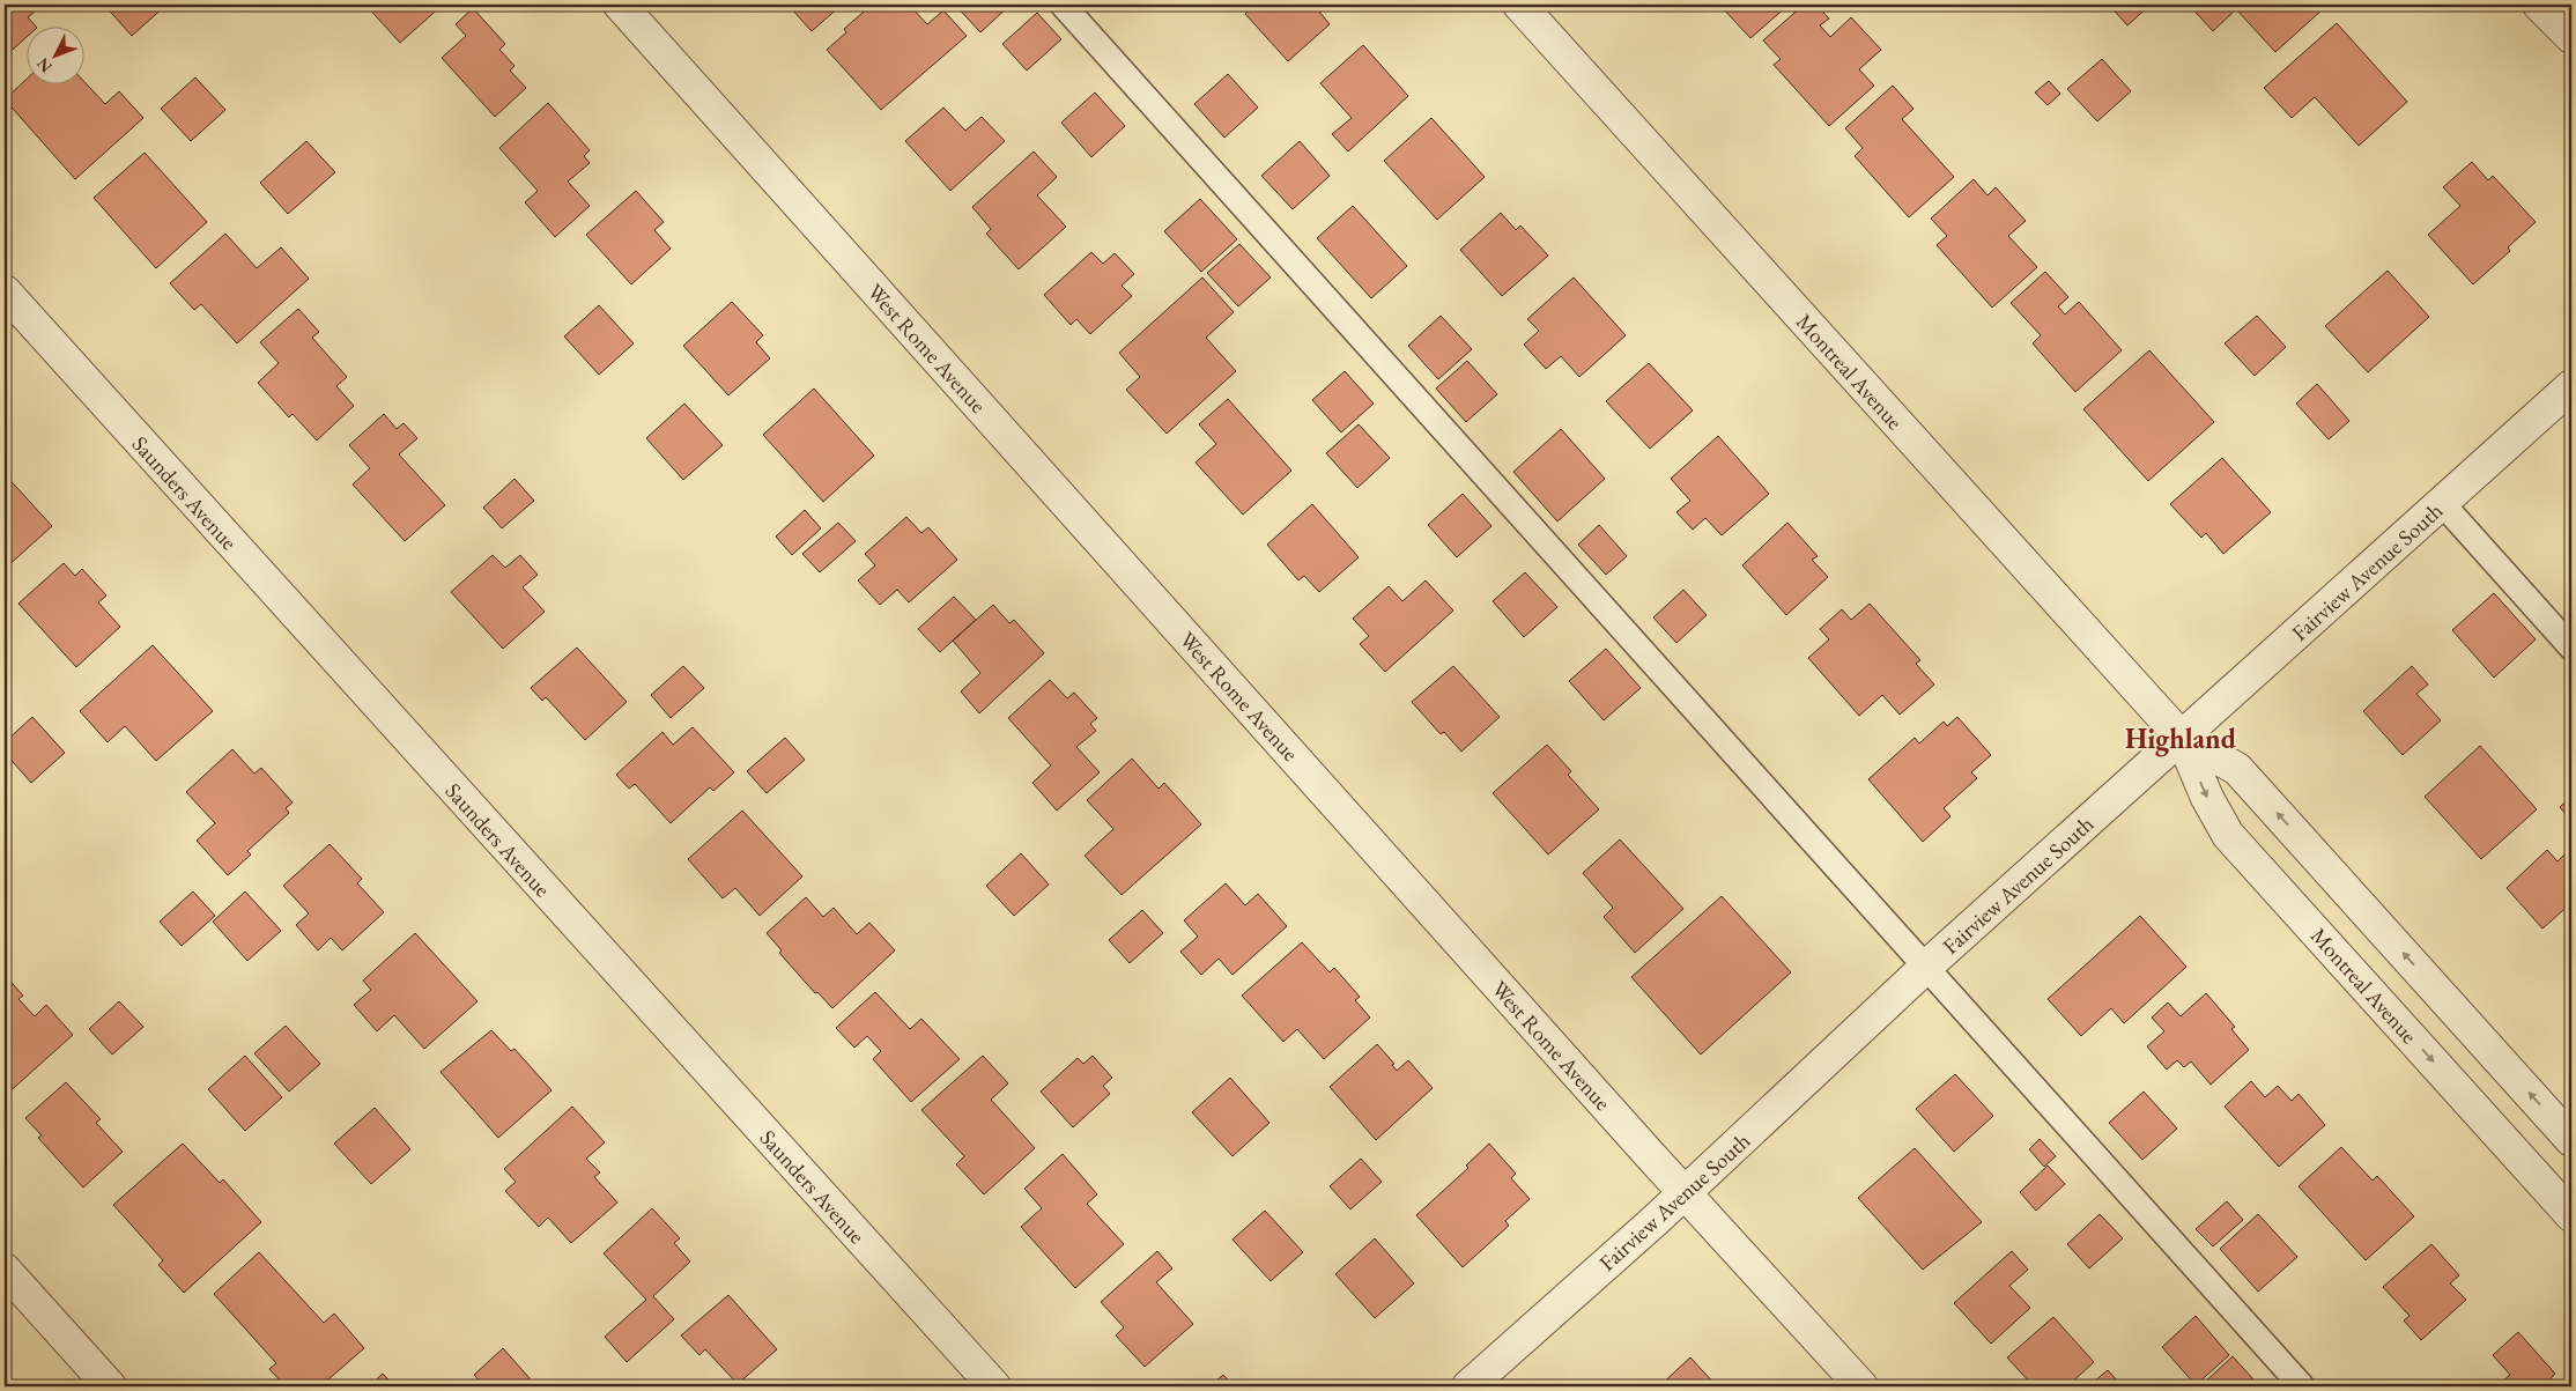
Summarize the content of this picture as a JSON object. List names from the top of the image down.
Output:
{
  "streets": {
    "street": [
      "West Rome Avenue",
      "Montreal Avenue",
      "Saunders Avenue",
      "Fairview Avenue South"
    ]
  },
  "crossings": [
    ["West Rome Avenue", "Fairview Avenue South"],
    ["Montreal Avenue", "Fairview Avenue South"]
  ],
  "districts": ["Highland"],
  "north": "bottom left"
}
